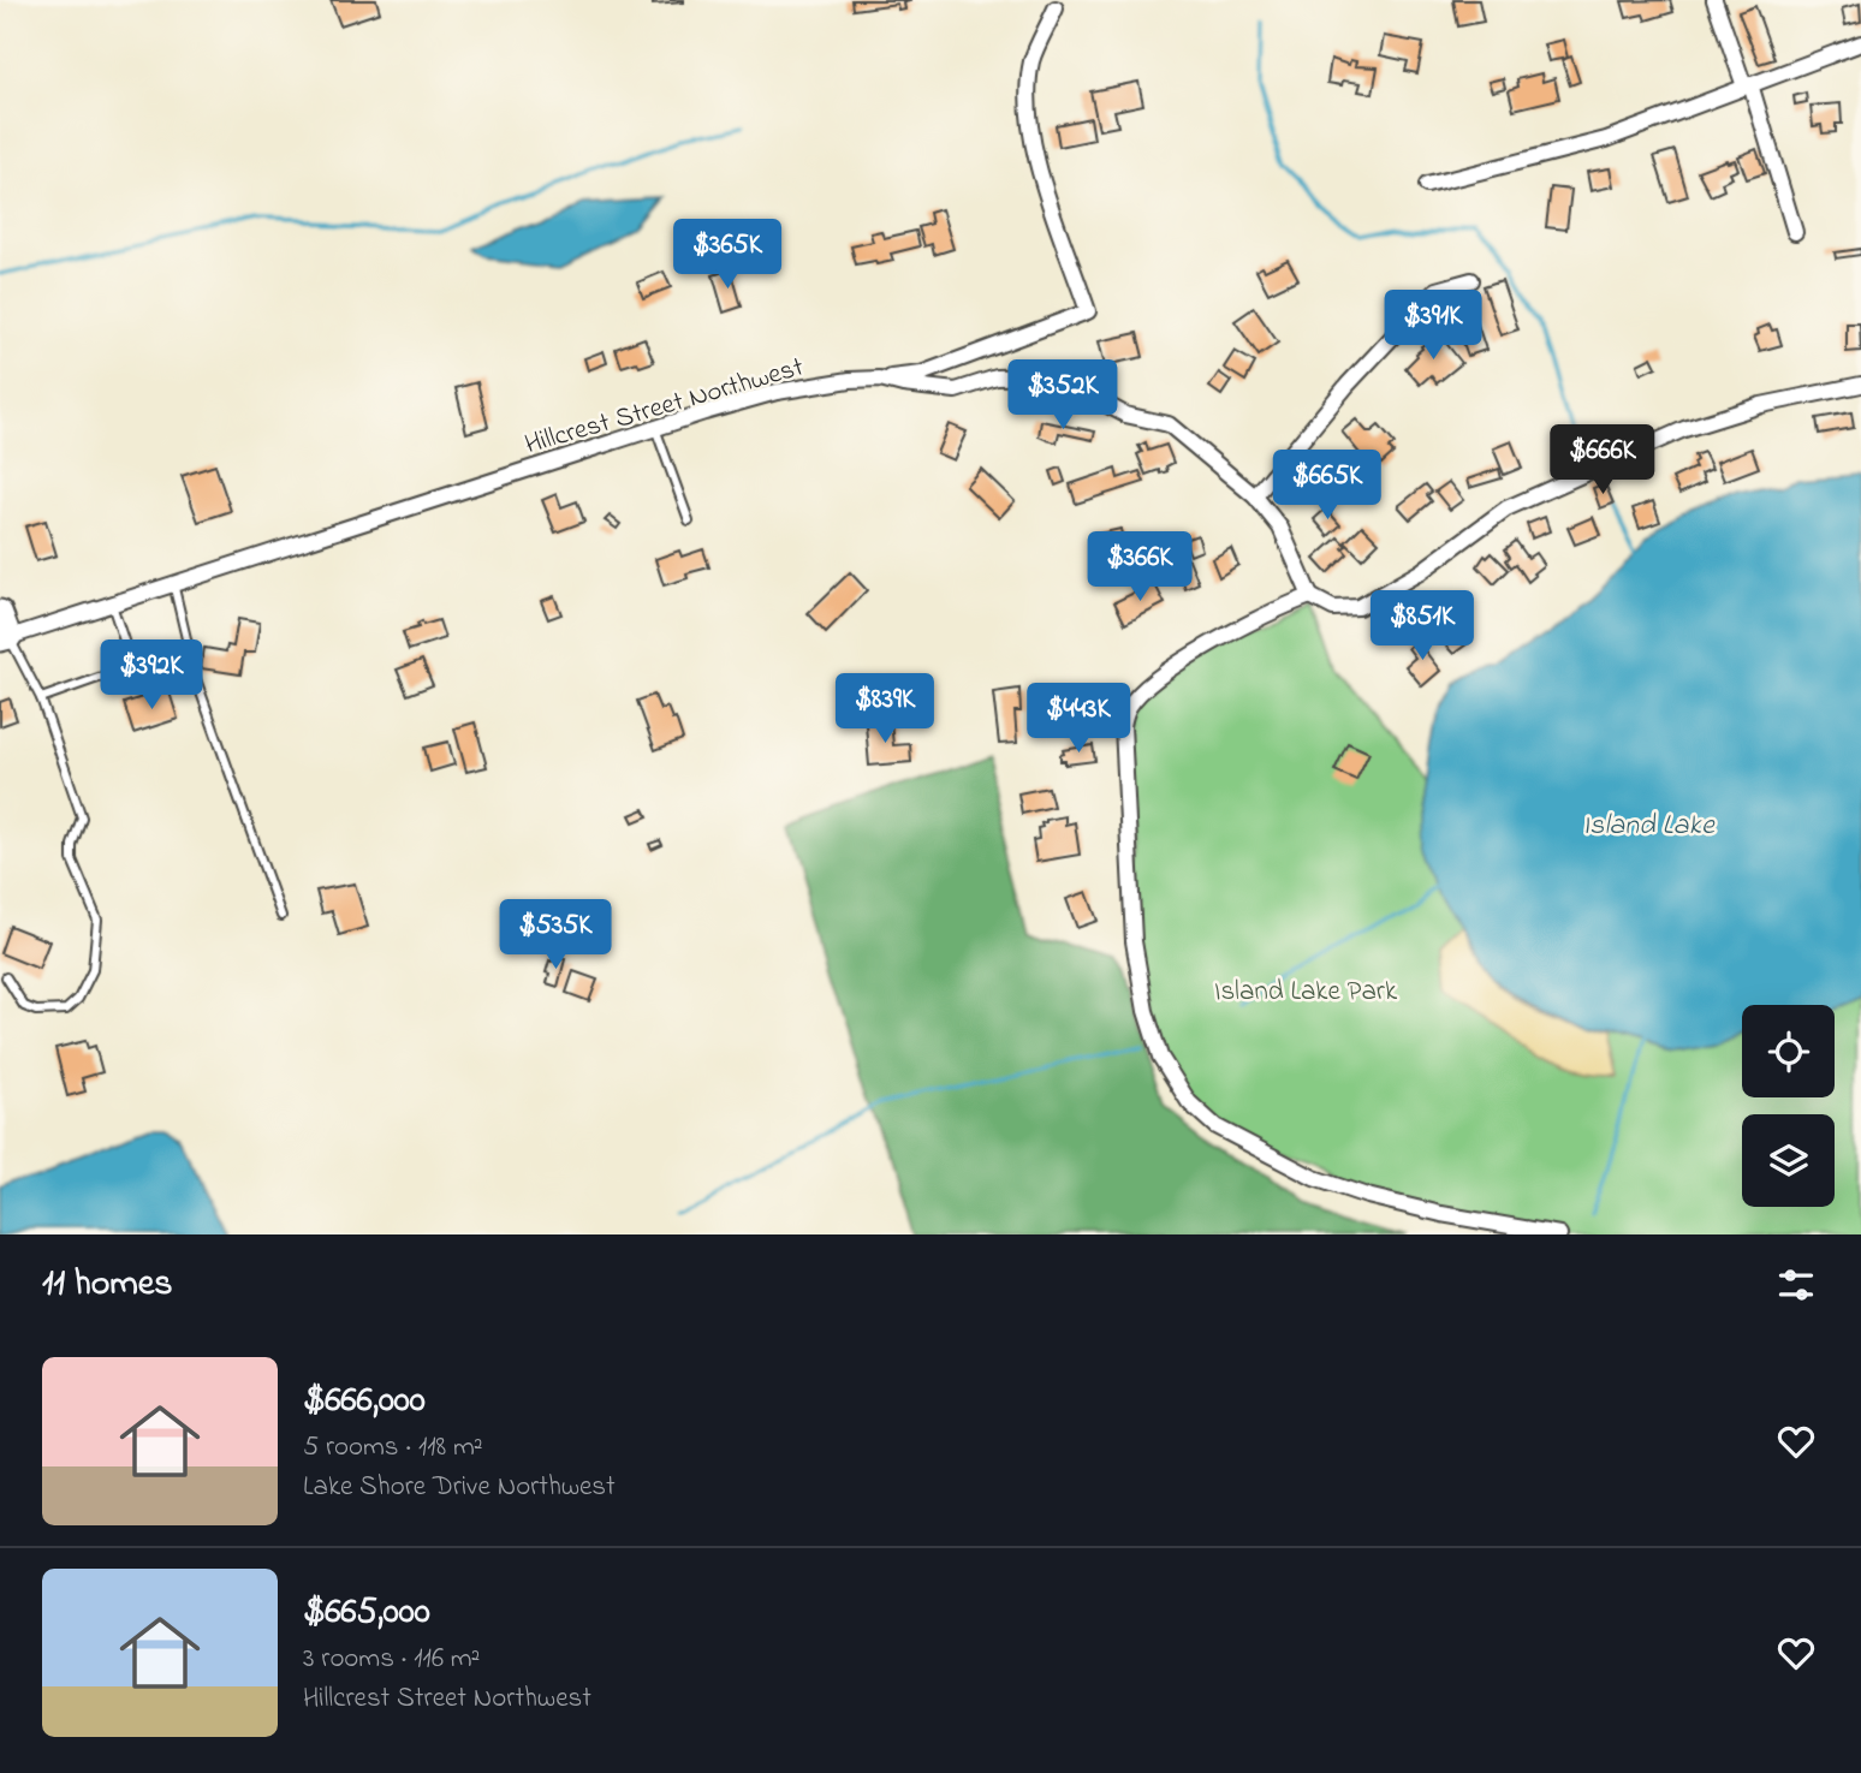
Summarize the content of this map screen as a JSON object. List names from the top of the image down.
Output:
{
  "streets": {
    "street": ["Hillcrest Street Northwest"]
  },
  "water": ["Island Lake"],
  "parks": ["Island Lake Park"],
  "page": {
    "price": [
      "$365K",
      "$391K",
      "$352K",
      "$666K",
      "$665K",
      "$366K",
      "$851K",
      "$392K",
      "$839K",
      "$443K",
      "$535K"
    ],
    "heading": "11 homes",
    "list": [
      {
        "name": "$666,000",
        "note": "5 rooms · 118 m² · Lake Shore Drive Northwest"
      },
      {
        "name": "$665,000",
        "note": "3 rooms · 116 m² · Hillcrest Street Northwest"
      }
    ]
  }
}
